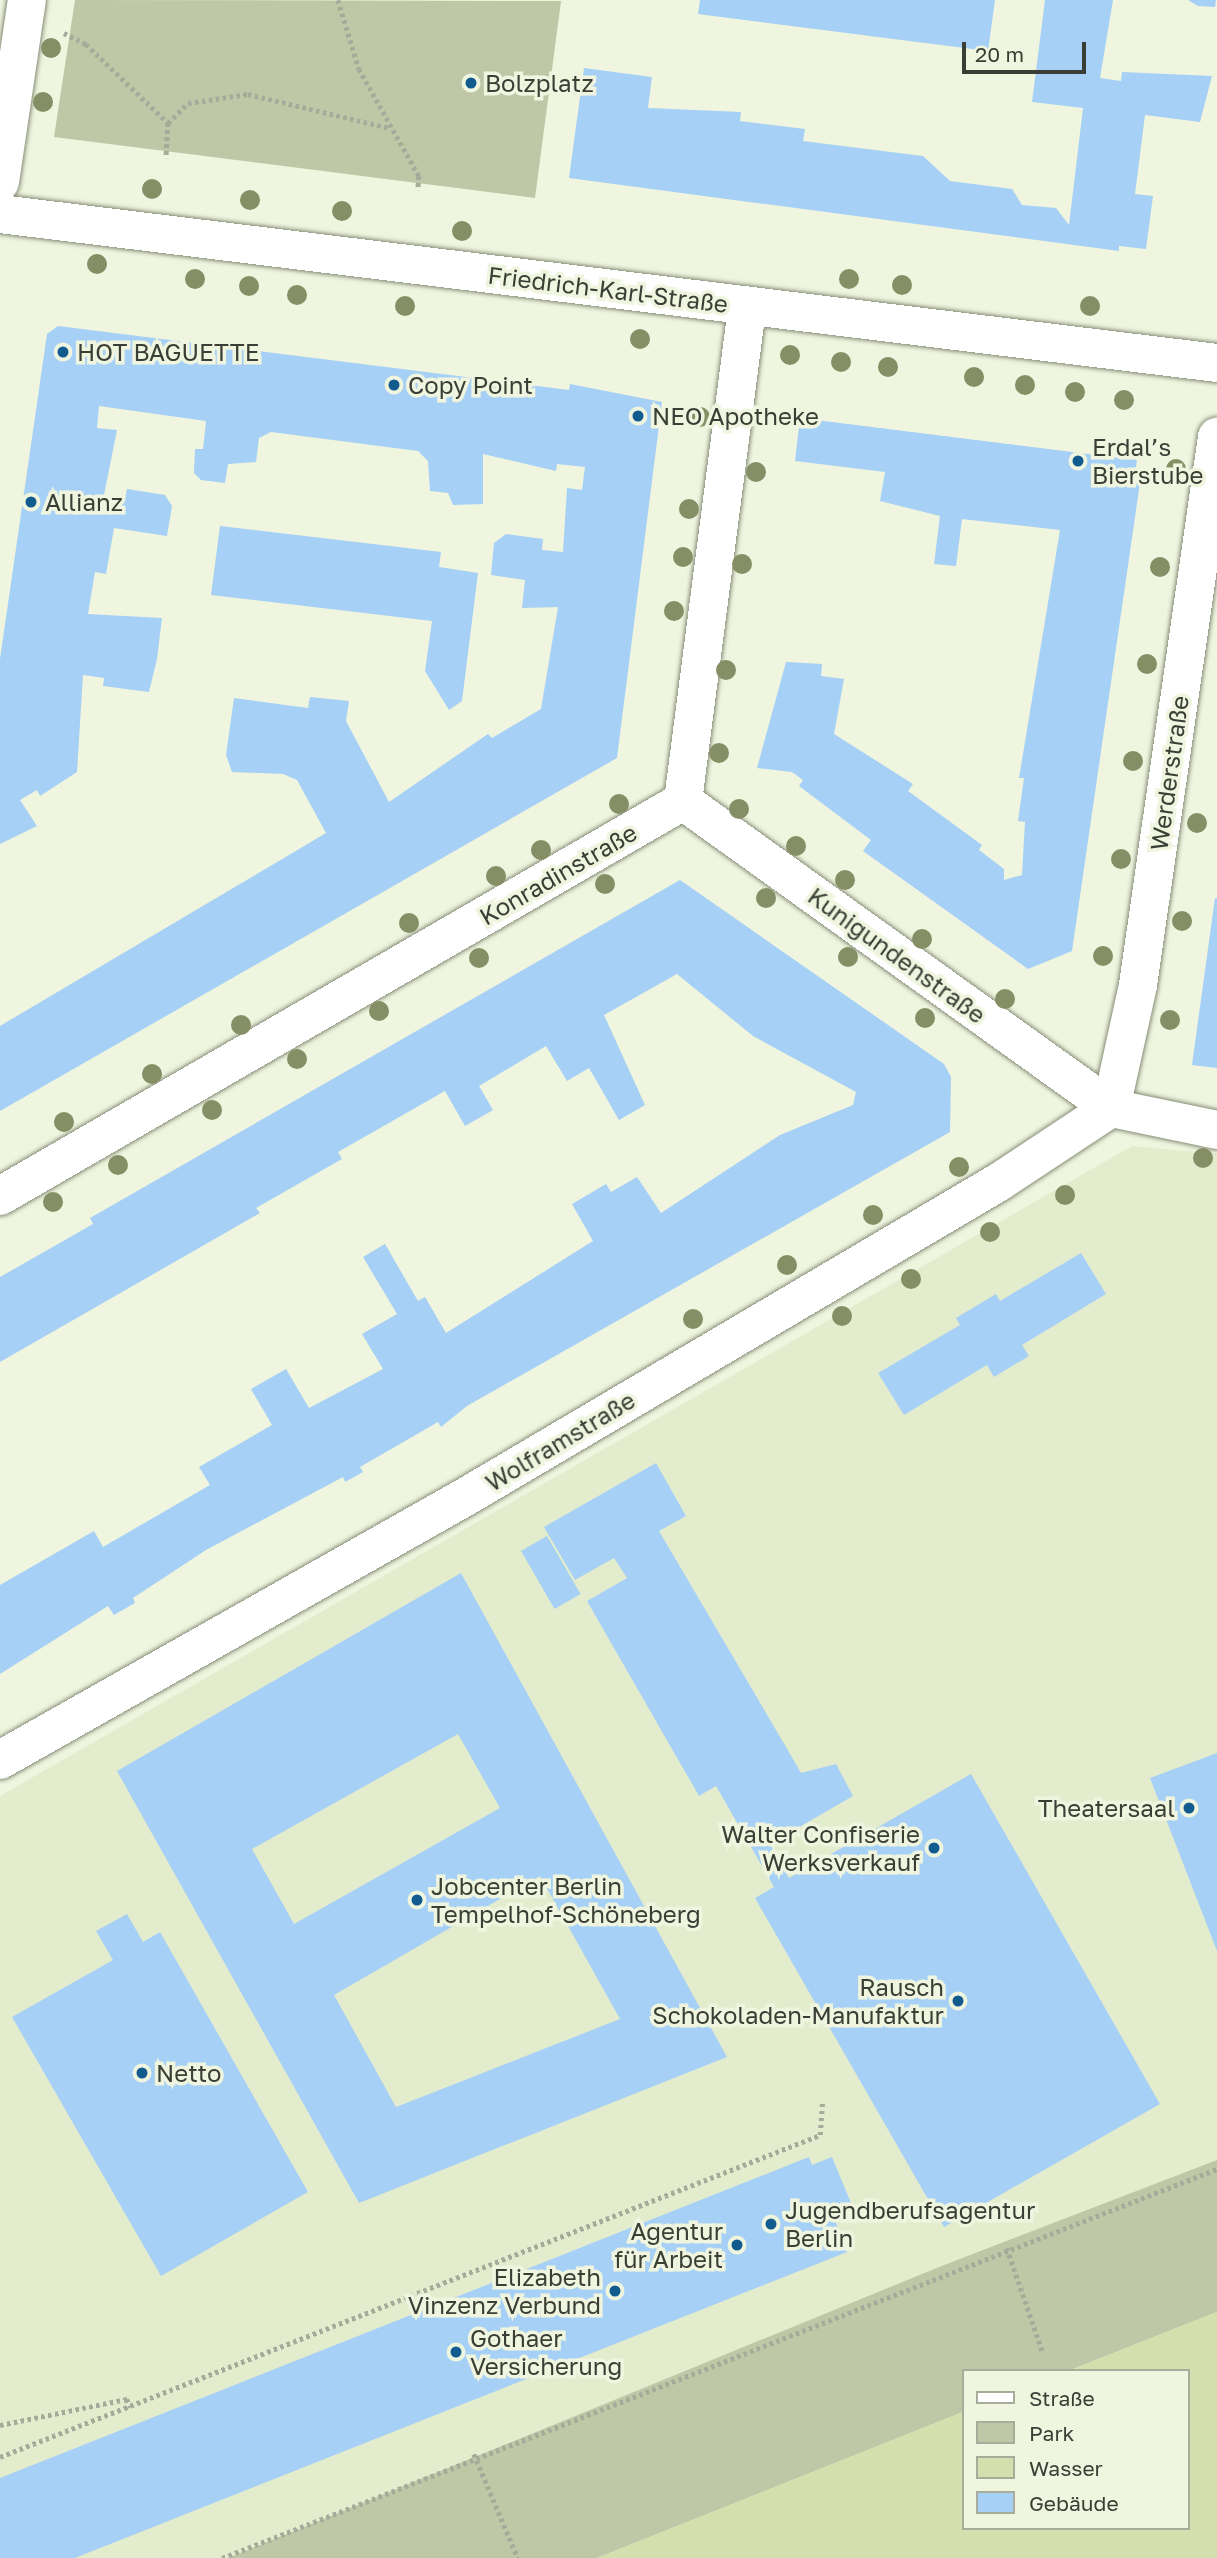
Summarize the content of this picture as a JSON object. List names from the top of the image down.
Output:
{
  "streets": {
    "street": [
      "Friedrich-Karl-Straße",
      "Werderstraße",
      "Konradinstraße",
      "Kunigundenstraße",
      "Wolframstraße"
    ]
  },
  "crossings": [
    ["Werderstraße", "Kunigundenstraße"],
    ["Werderstraße", "Wolframstraße"],
    ["Konradinstraße", "Kunigundenstraße"],
    ["Kunigundenstraße", "Wolframstraße"]
  ],
  "places": [
    "Bolzplatz",
    "HOT BAGUETTE",
    "Copy Point",
    "NEO Apotheke",
    "Erdal’s Bierstube",
    "Allianz",
    "Theatersaal",
    "Walter Confiserie Werksverkauf",
    "Jobcenter Berlin Tempelhof-Schöneberg",
    "Rausch Schokoladen-Manufaktur",
    "Netto",
    "Jugendberufsagentur Berlin",
    "Agentur für Arbeit",
    "Elizabeth Vinzenz Verbund",
    "Gothaer Versicherung"
  ],
  "legend": [
    "Straße",
    "Park",
    "Wasser",
    "Gebäude"
  ],
  "scale_bar": "20 m"
}
